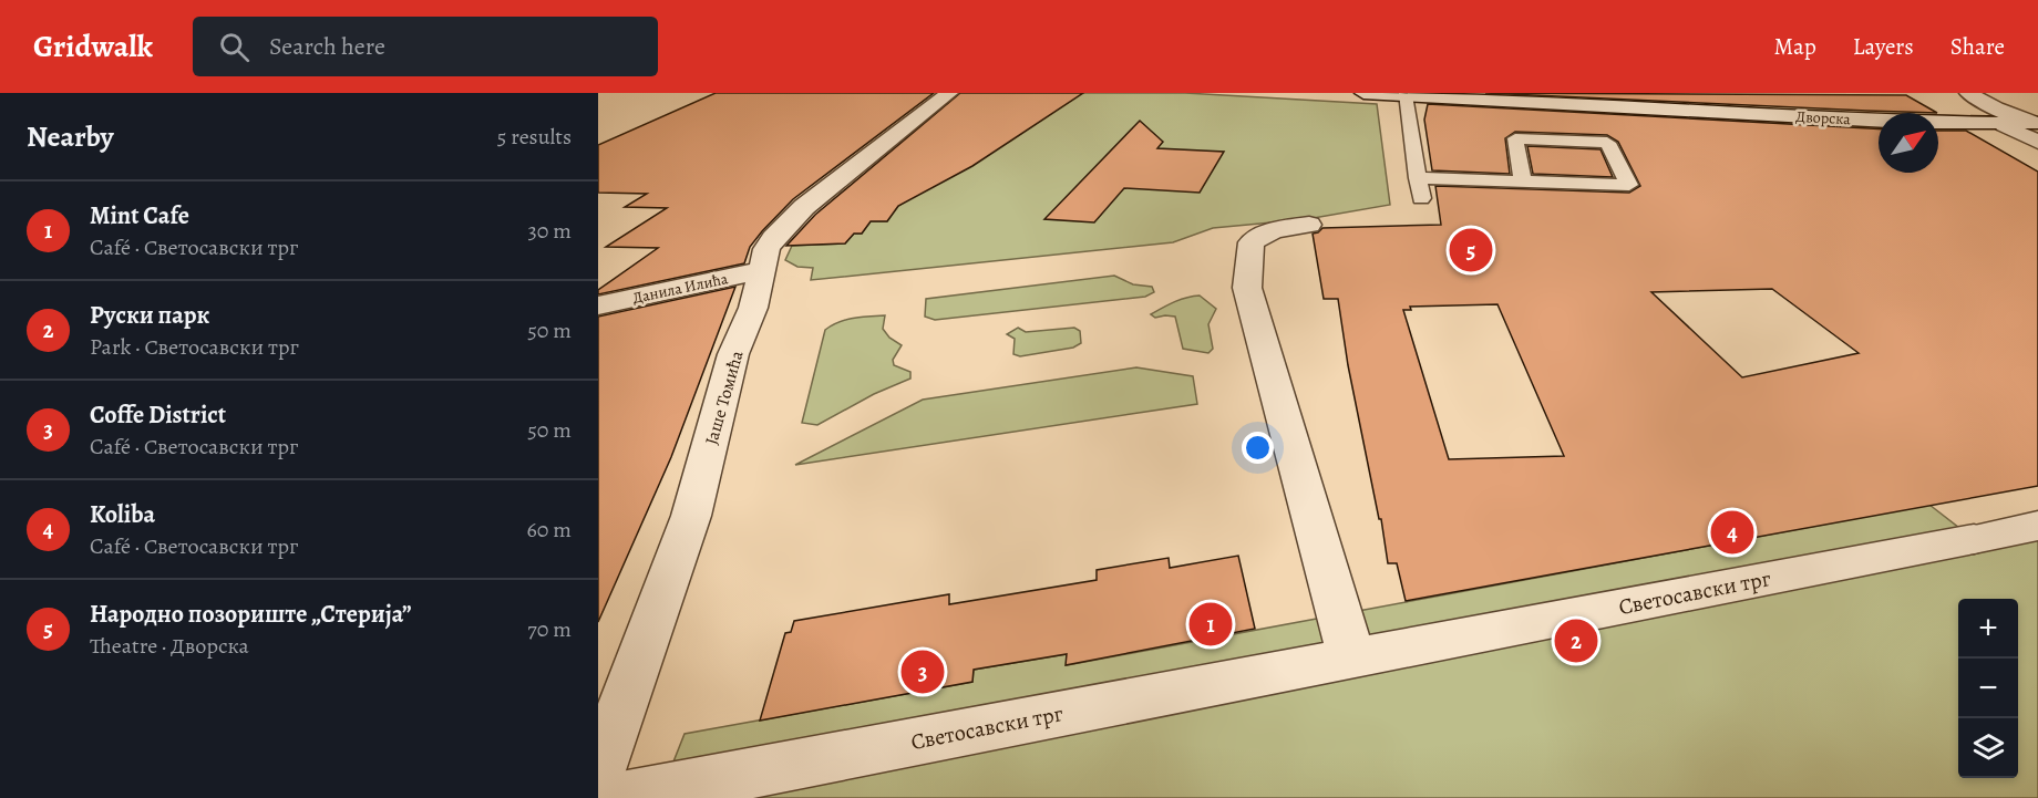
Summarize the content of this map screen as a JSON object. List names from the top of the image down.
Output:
{
  "streets": {
    "street": [
      "Дворска",
      "Данила Илића",
      "Јаше Томића",
      "Светосавски трг"
    ]
  },
  "crossings": [
    ["Данила Илића", "Јаше Томића"]
  ],
  "north": "top right",
  "page": {
    "header": "Gridwalk",
    "search": "Search here",
    "nav": ["Map", "Layers", "Share"],
    "heading": ["Nearby", "5 results"],
    "list": [
      {
        "mark": "1",
        "name": "Mint Cafe",
        "note": "Café · Светосавски трг",
        "value": "30 m"
      },
      {
        "mark": "2",
        "name": "Руски парк",
        "note": "Park · Светосавски трг",
        "value": "50 m"
      },
      {
        "mark": "3",
        "name": "Coffe District",
        "note": "Café · Светосавски трг",
        "value": "50 m"
      },
      {
        "mark": "4",
        "name": "Koliba",
        "note": "Café · Светосавски трг",
        "value": "60 m"
      },
      {
        "mark": "5",
        "name": "Народно позориште „Стерија”",
        "note": "Theatre · Дворска",
        "value": "70 m"
      }
    ],
    "pins": [
      "5",
      "4",
      "1",
      "2",
      "3"
    ],
    "map_buttons": ["+", "−"]
  }
}
